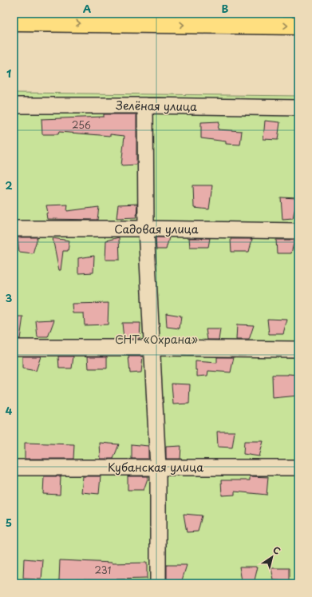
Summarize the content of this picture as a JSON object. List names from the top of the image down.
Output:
{
  "streets": {
    "street": ["Зелёная улица", "Садовая улица", "Кубанская улица"]
  },
  "parks": ["СНТ «Охрана»"],
  "house_numbers": ["256", "231"],
  "north": "top right",
  "grid": {
    "columns": ["A", "B"],
    "rows": [
      "1",
      "2",
      "3",
      "4",
      "5"
    ]
  }
}
